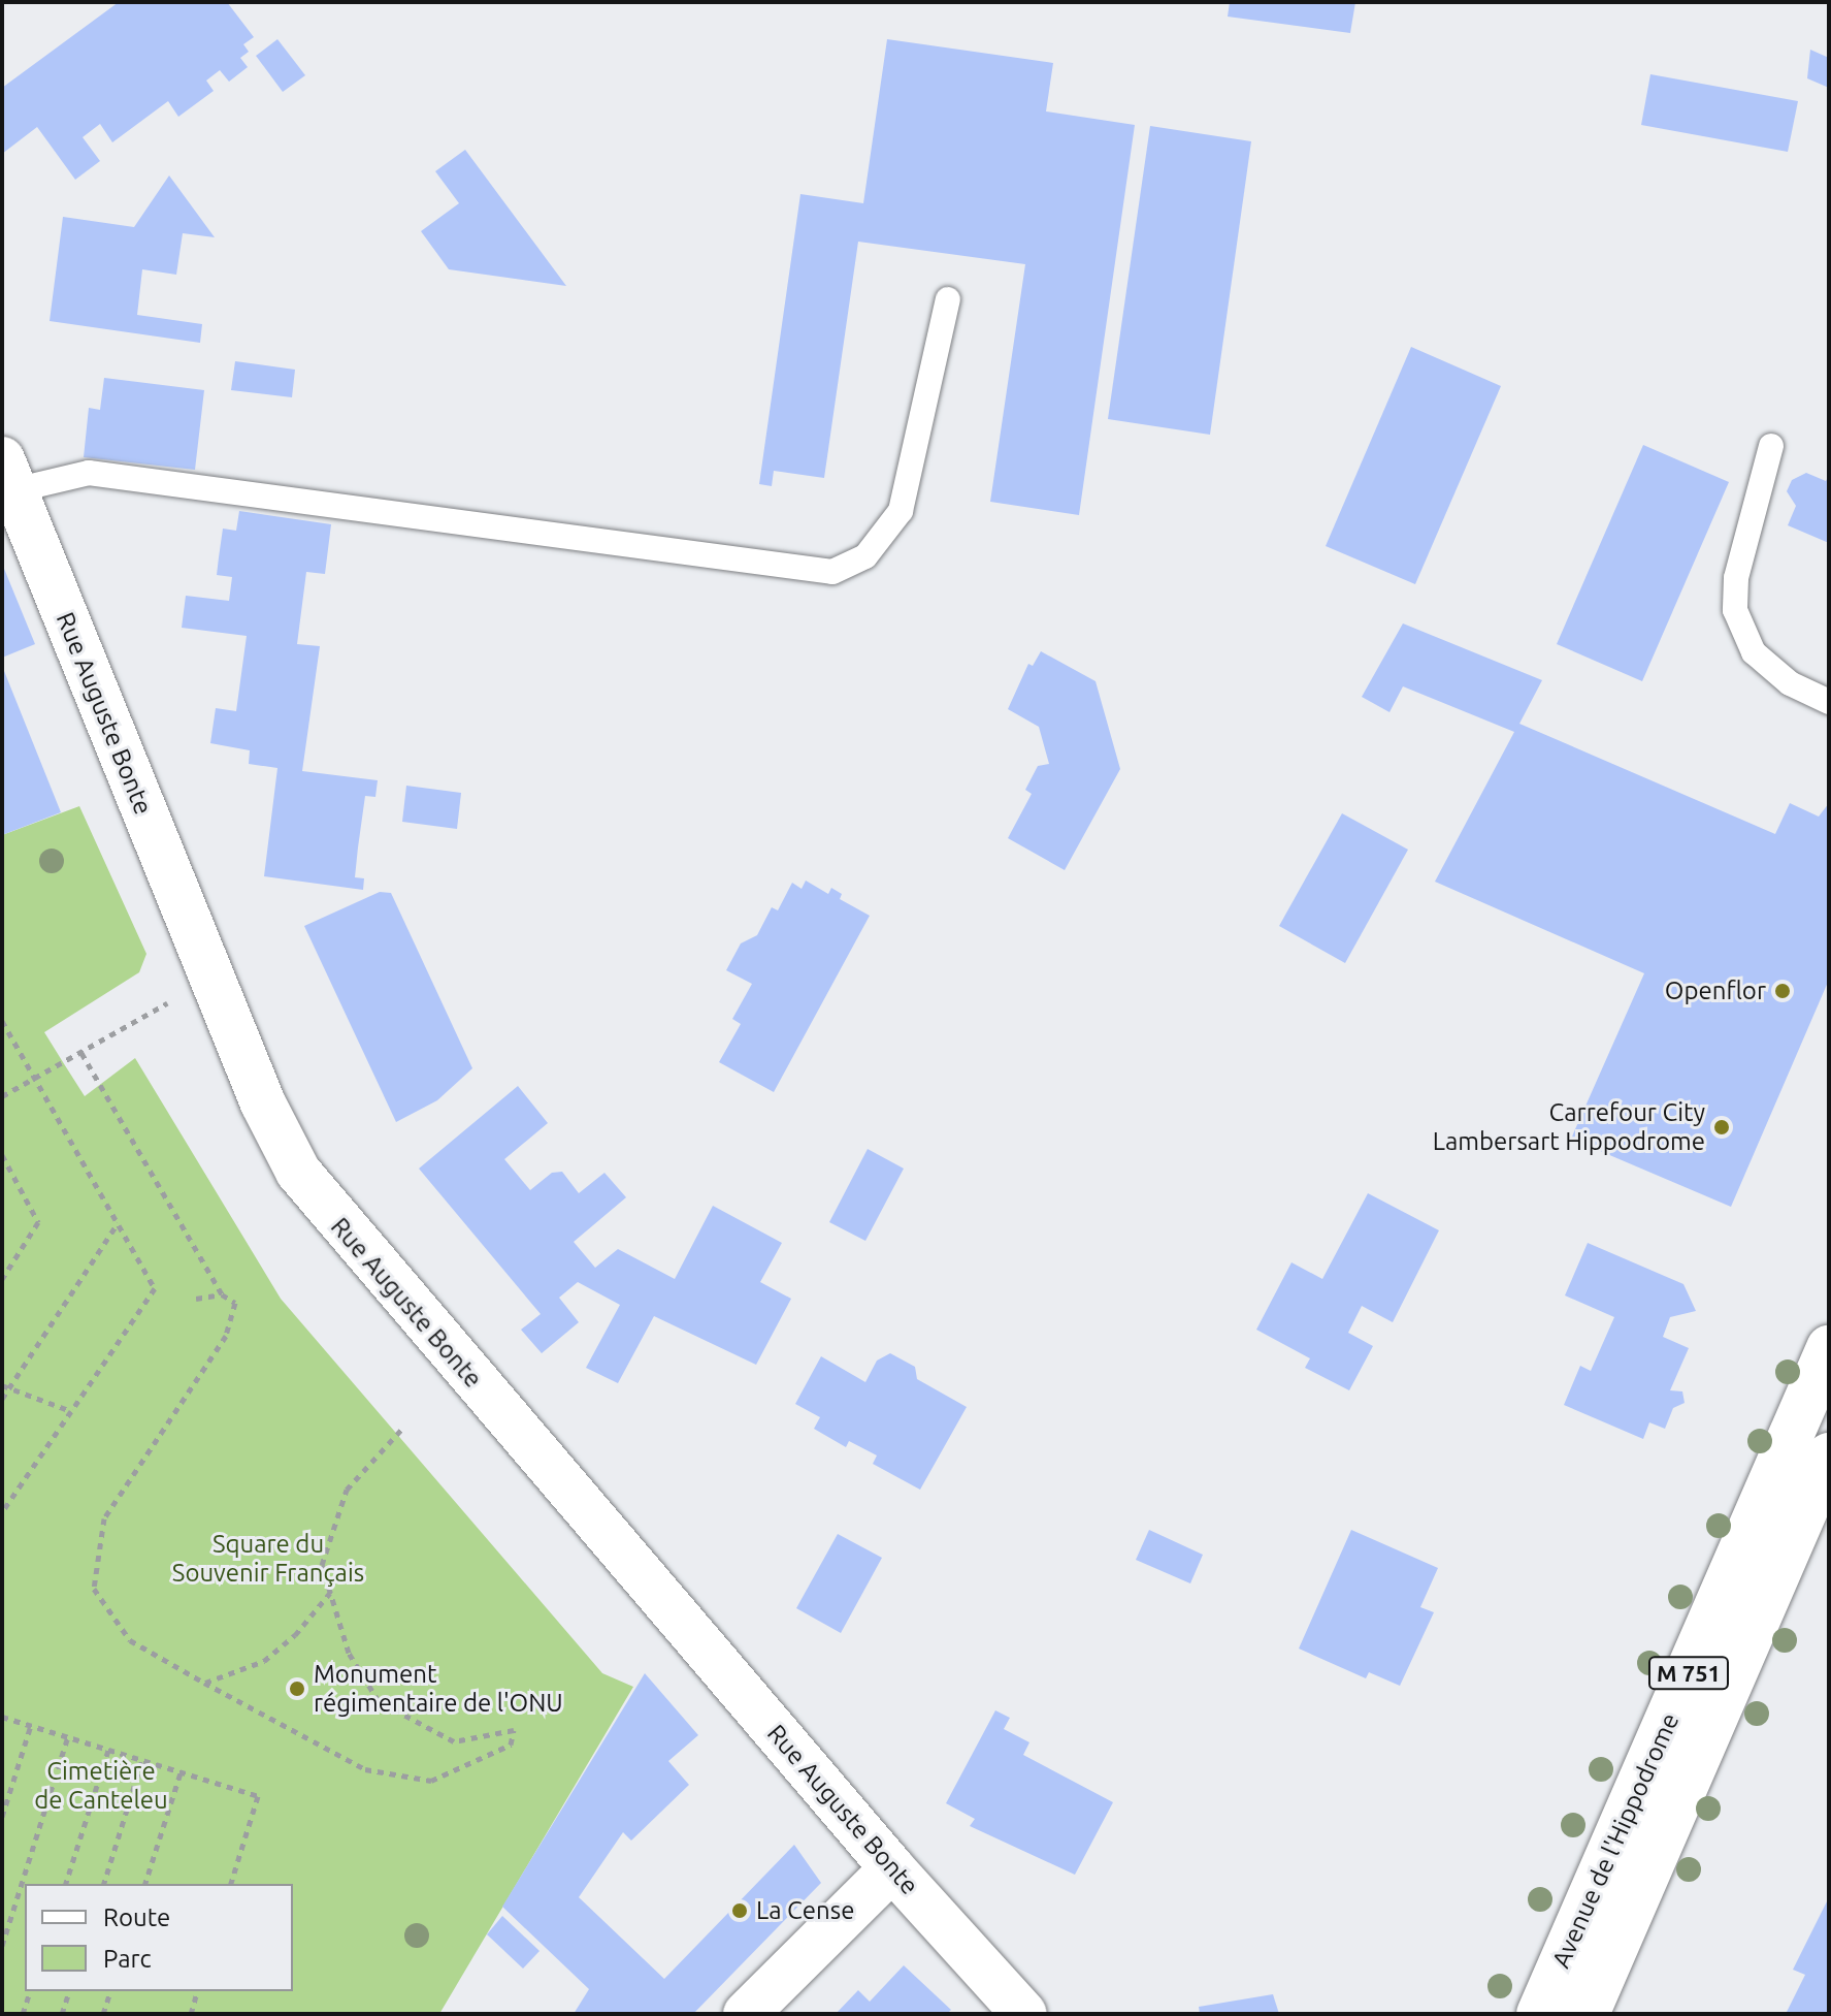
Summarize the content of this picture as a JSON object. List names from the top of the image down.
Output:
{
  "streets": {
    "street": ["Rue Auguste Bonte", "M 751", "Avenue de l'Hippodrome"]
  },
  "parks": ["Square du Souvenir Français", "Cimetière de Canteleu"],
  "places": [
    "Openflor",
    "Carrefour City Lambersart Hippodrome",
    "Monument régimentaire de l'ONU",
    "La Cense"
  ],
  "legend": ["Route", "Parc"]
}
